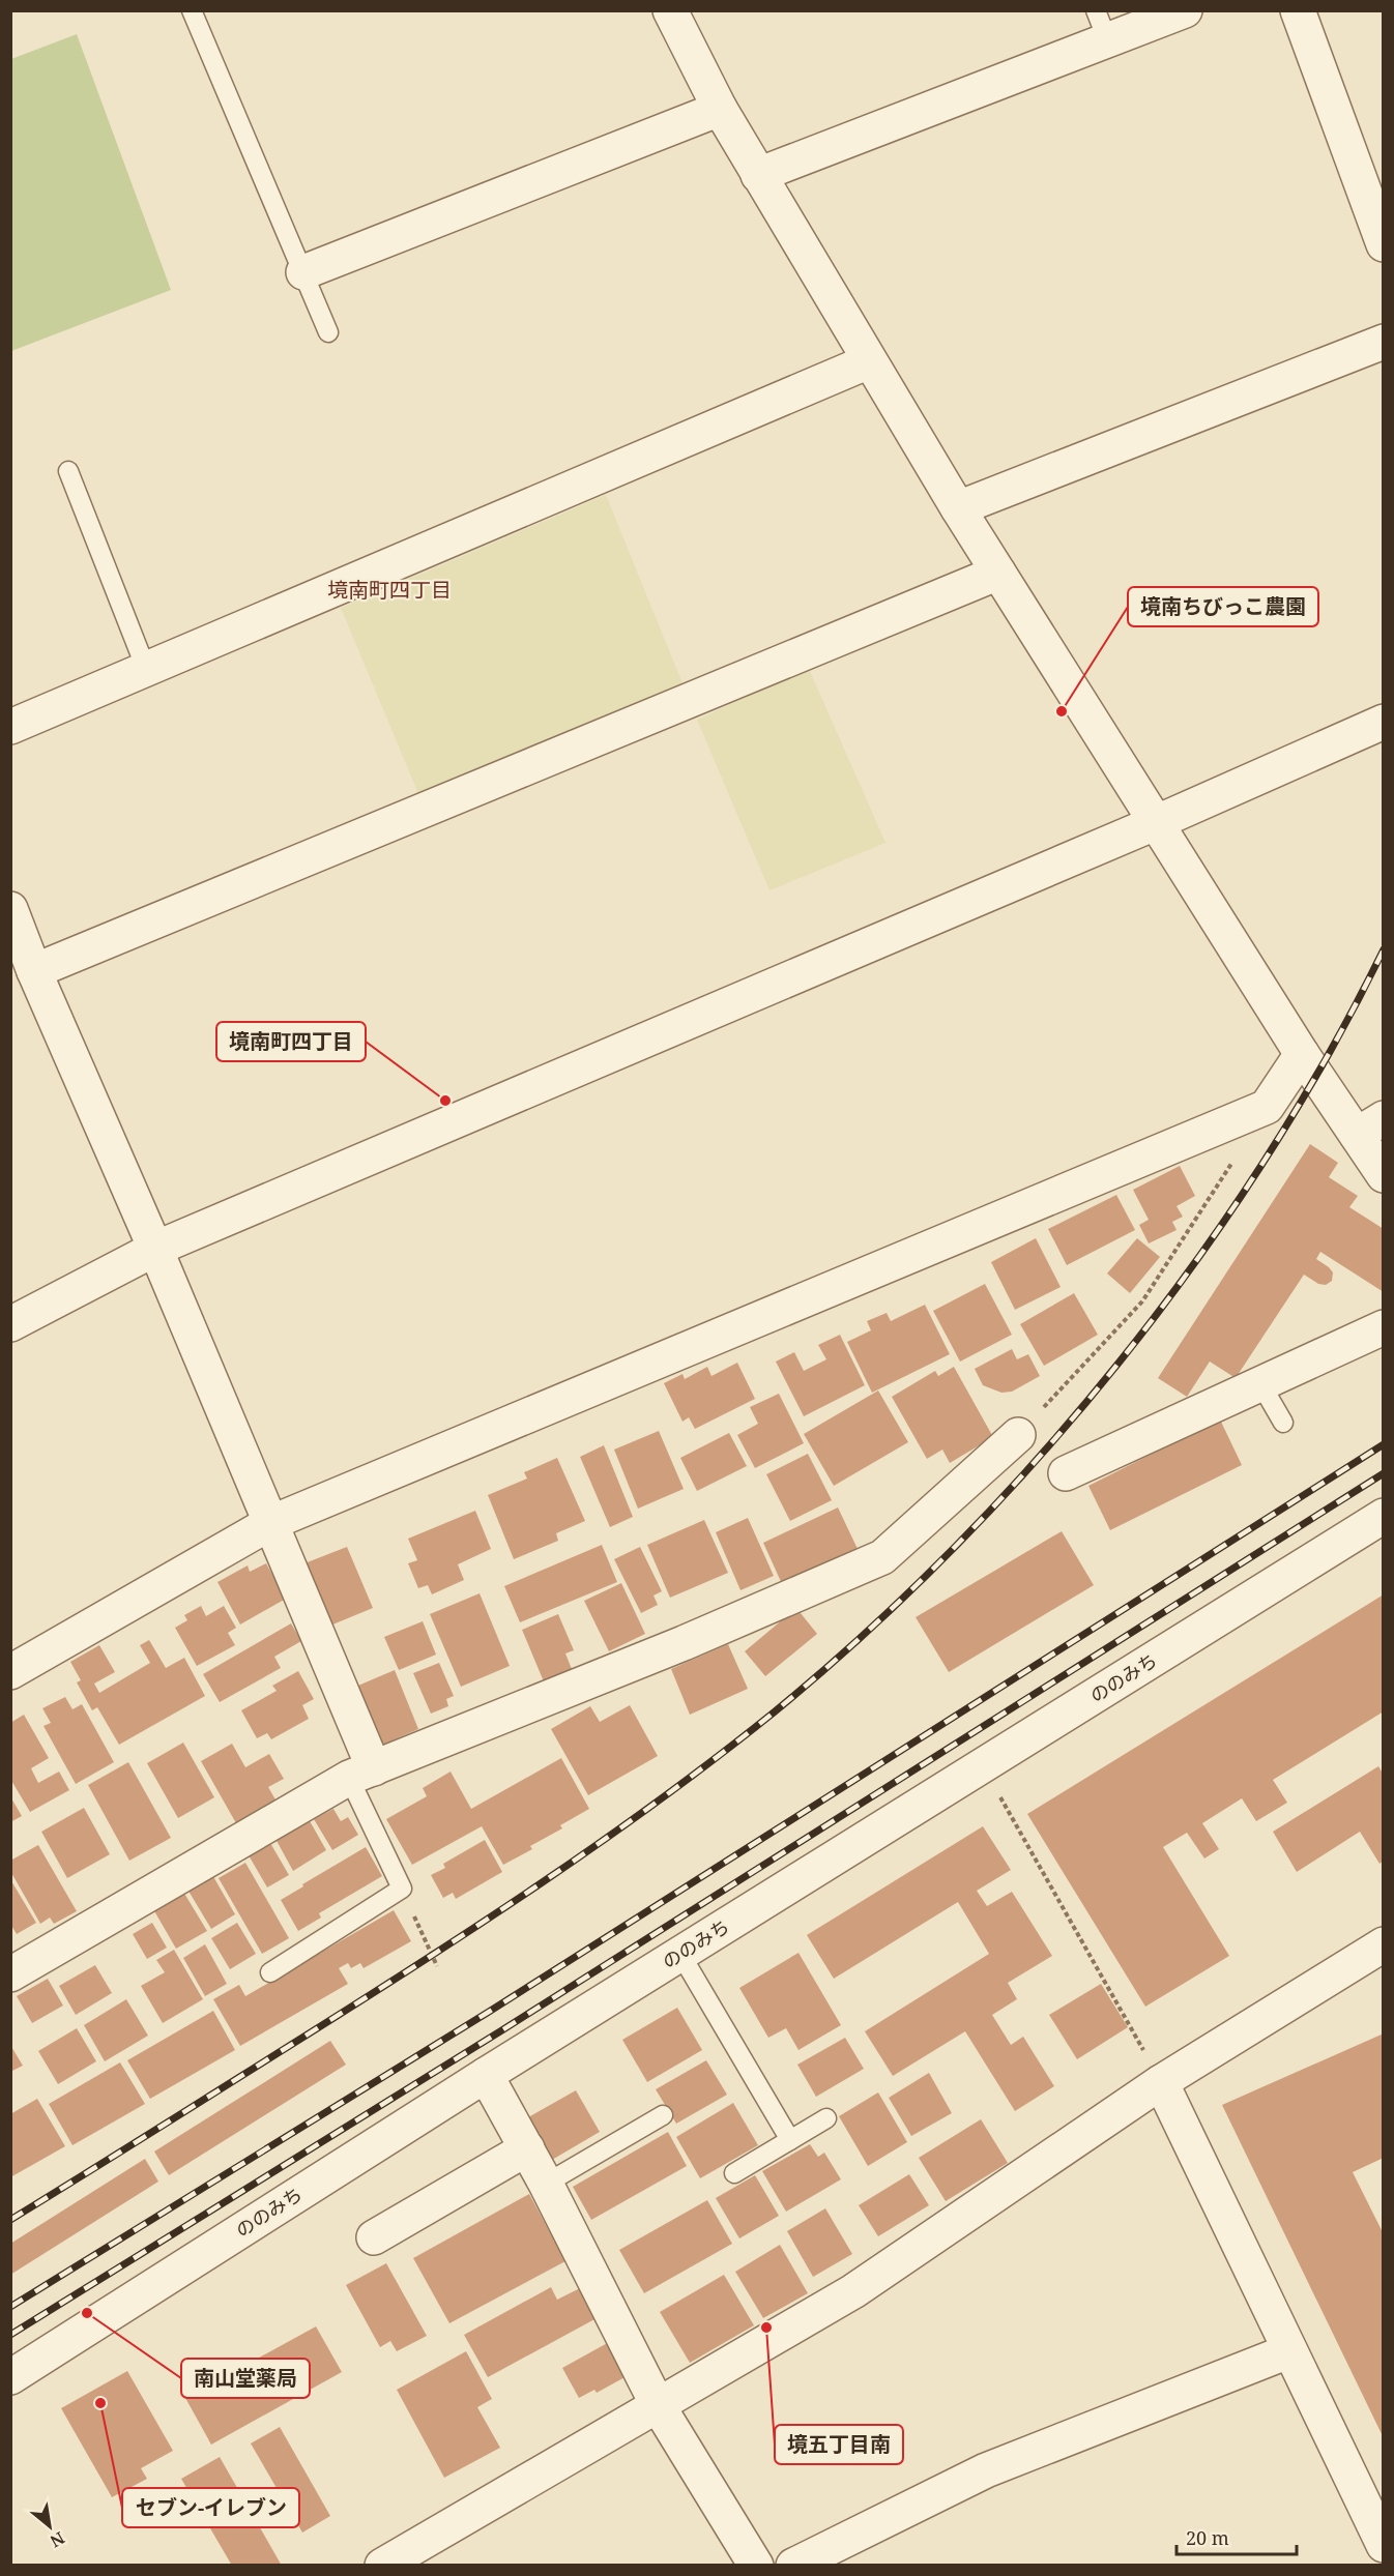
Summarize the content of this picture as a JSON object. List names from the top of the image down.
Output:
{
  "streets": {
    "street": ["ののみち"]
  },
  "districts": ["境南町四丁目"],
  "places": [
    "境南ちびっこ農園",
    "境南町四丁目",
    "南山堂薬局",
    "境五丁目南",
    "セブン-イレブン"
  ],
  "scale_bar": "20 m",
  "north": "bottom right"
}
